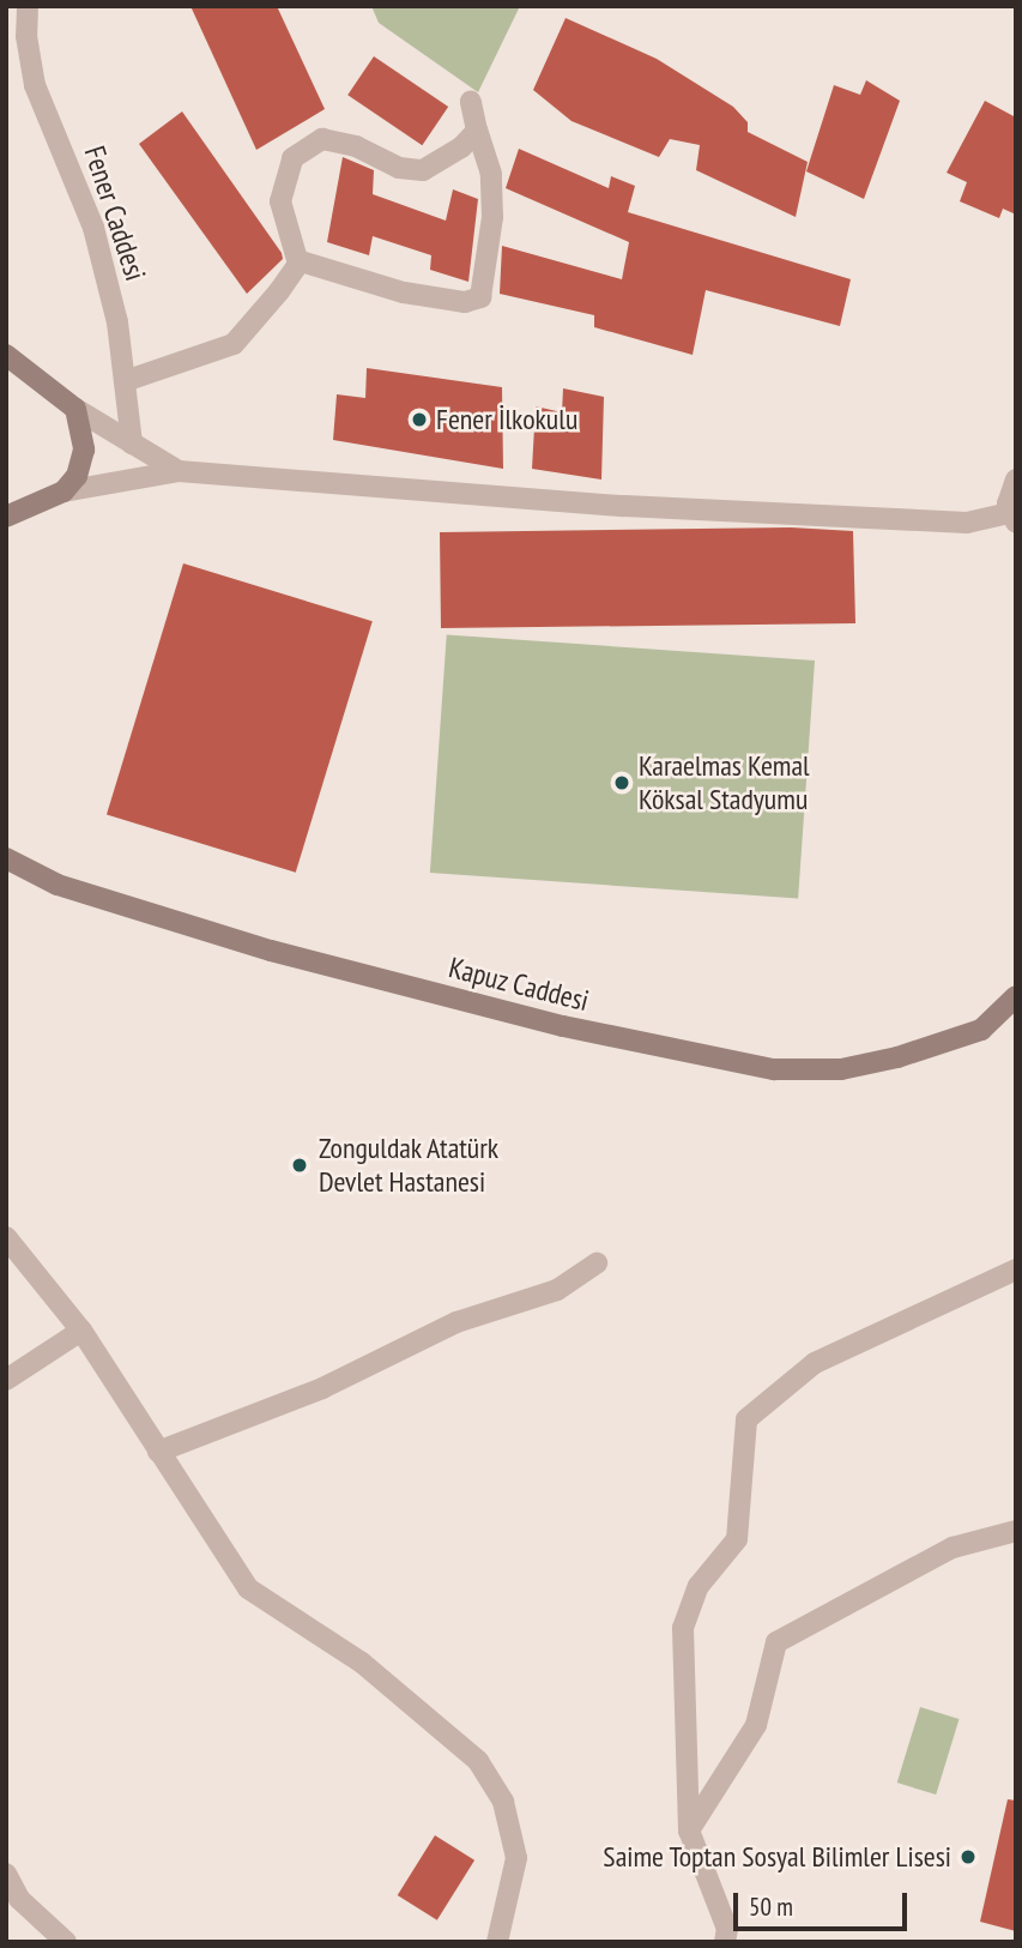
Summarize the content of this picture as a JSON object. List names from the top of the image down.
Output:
{
  "streets": {
    "main road": ["Kapuz Caddesi"],
    "street": ["Fener Caddesi"]
  },
  "places": [
    "Fener İlkokulu",
    "Karaelmas Kemal Köksal Stadyumu",
    "Zonguldak Atatürk Devlet Hastanesi",
    "Saime Toptan Sosyal Bilimler Lisesi"
  ],
  "scale_bar": "50 m"
}
